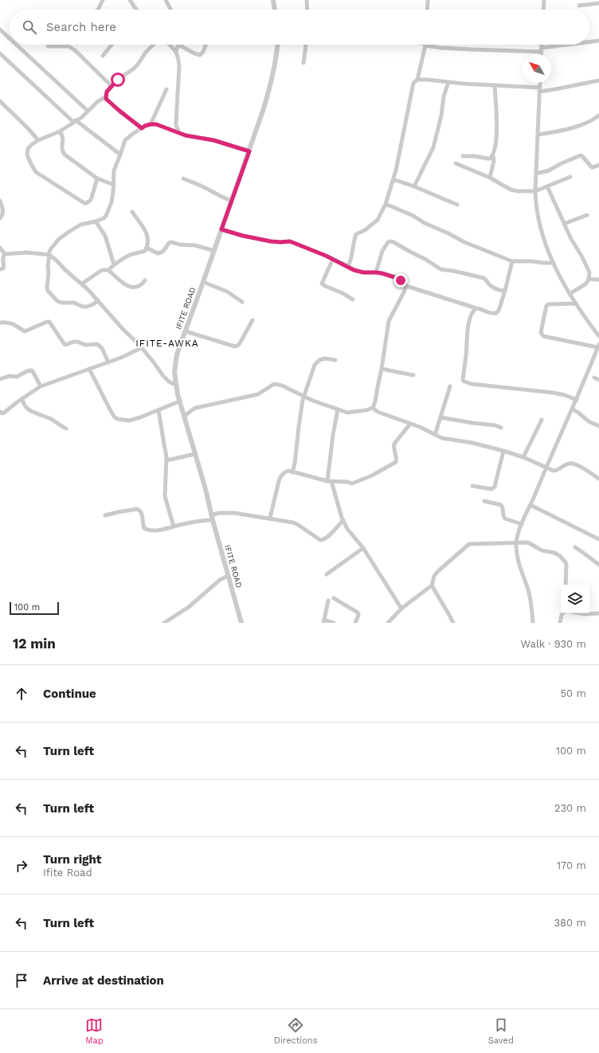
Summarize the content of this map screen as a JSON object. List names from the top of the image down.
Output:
{
  "streets": {
    "street": ["IFITE ROAD"]
  },
  "districts": ["IFITE-AWKA"],
  "scale_bar": "100 m",
  "north": "top left",
  "page": {
    "search": "Search here",
    "scale": "100 m",
    "heading": ["12 min", "Walk · 930 m"],
    "list": [
      ["Continue", "50 m"],
      ["Turn left", "100 m"],
      ["Turn left", "230 m"],
      ["Turn right", "Ifite Road", "170 m"],
      ["Turn left", "380 m"],
      "Arrive at destination"
    ],
    "nav": ["Map", "Directions", "Saved"]
  }
}
